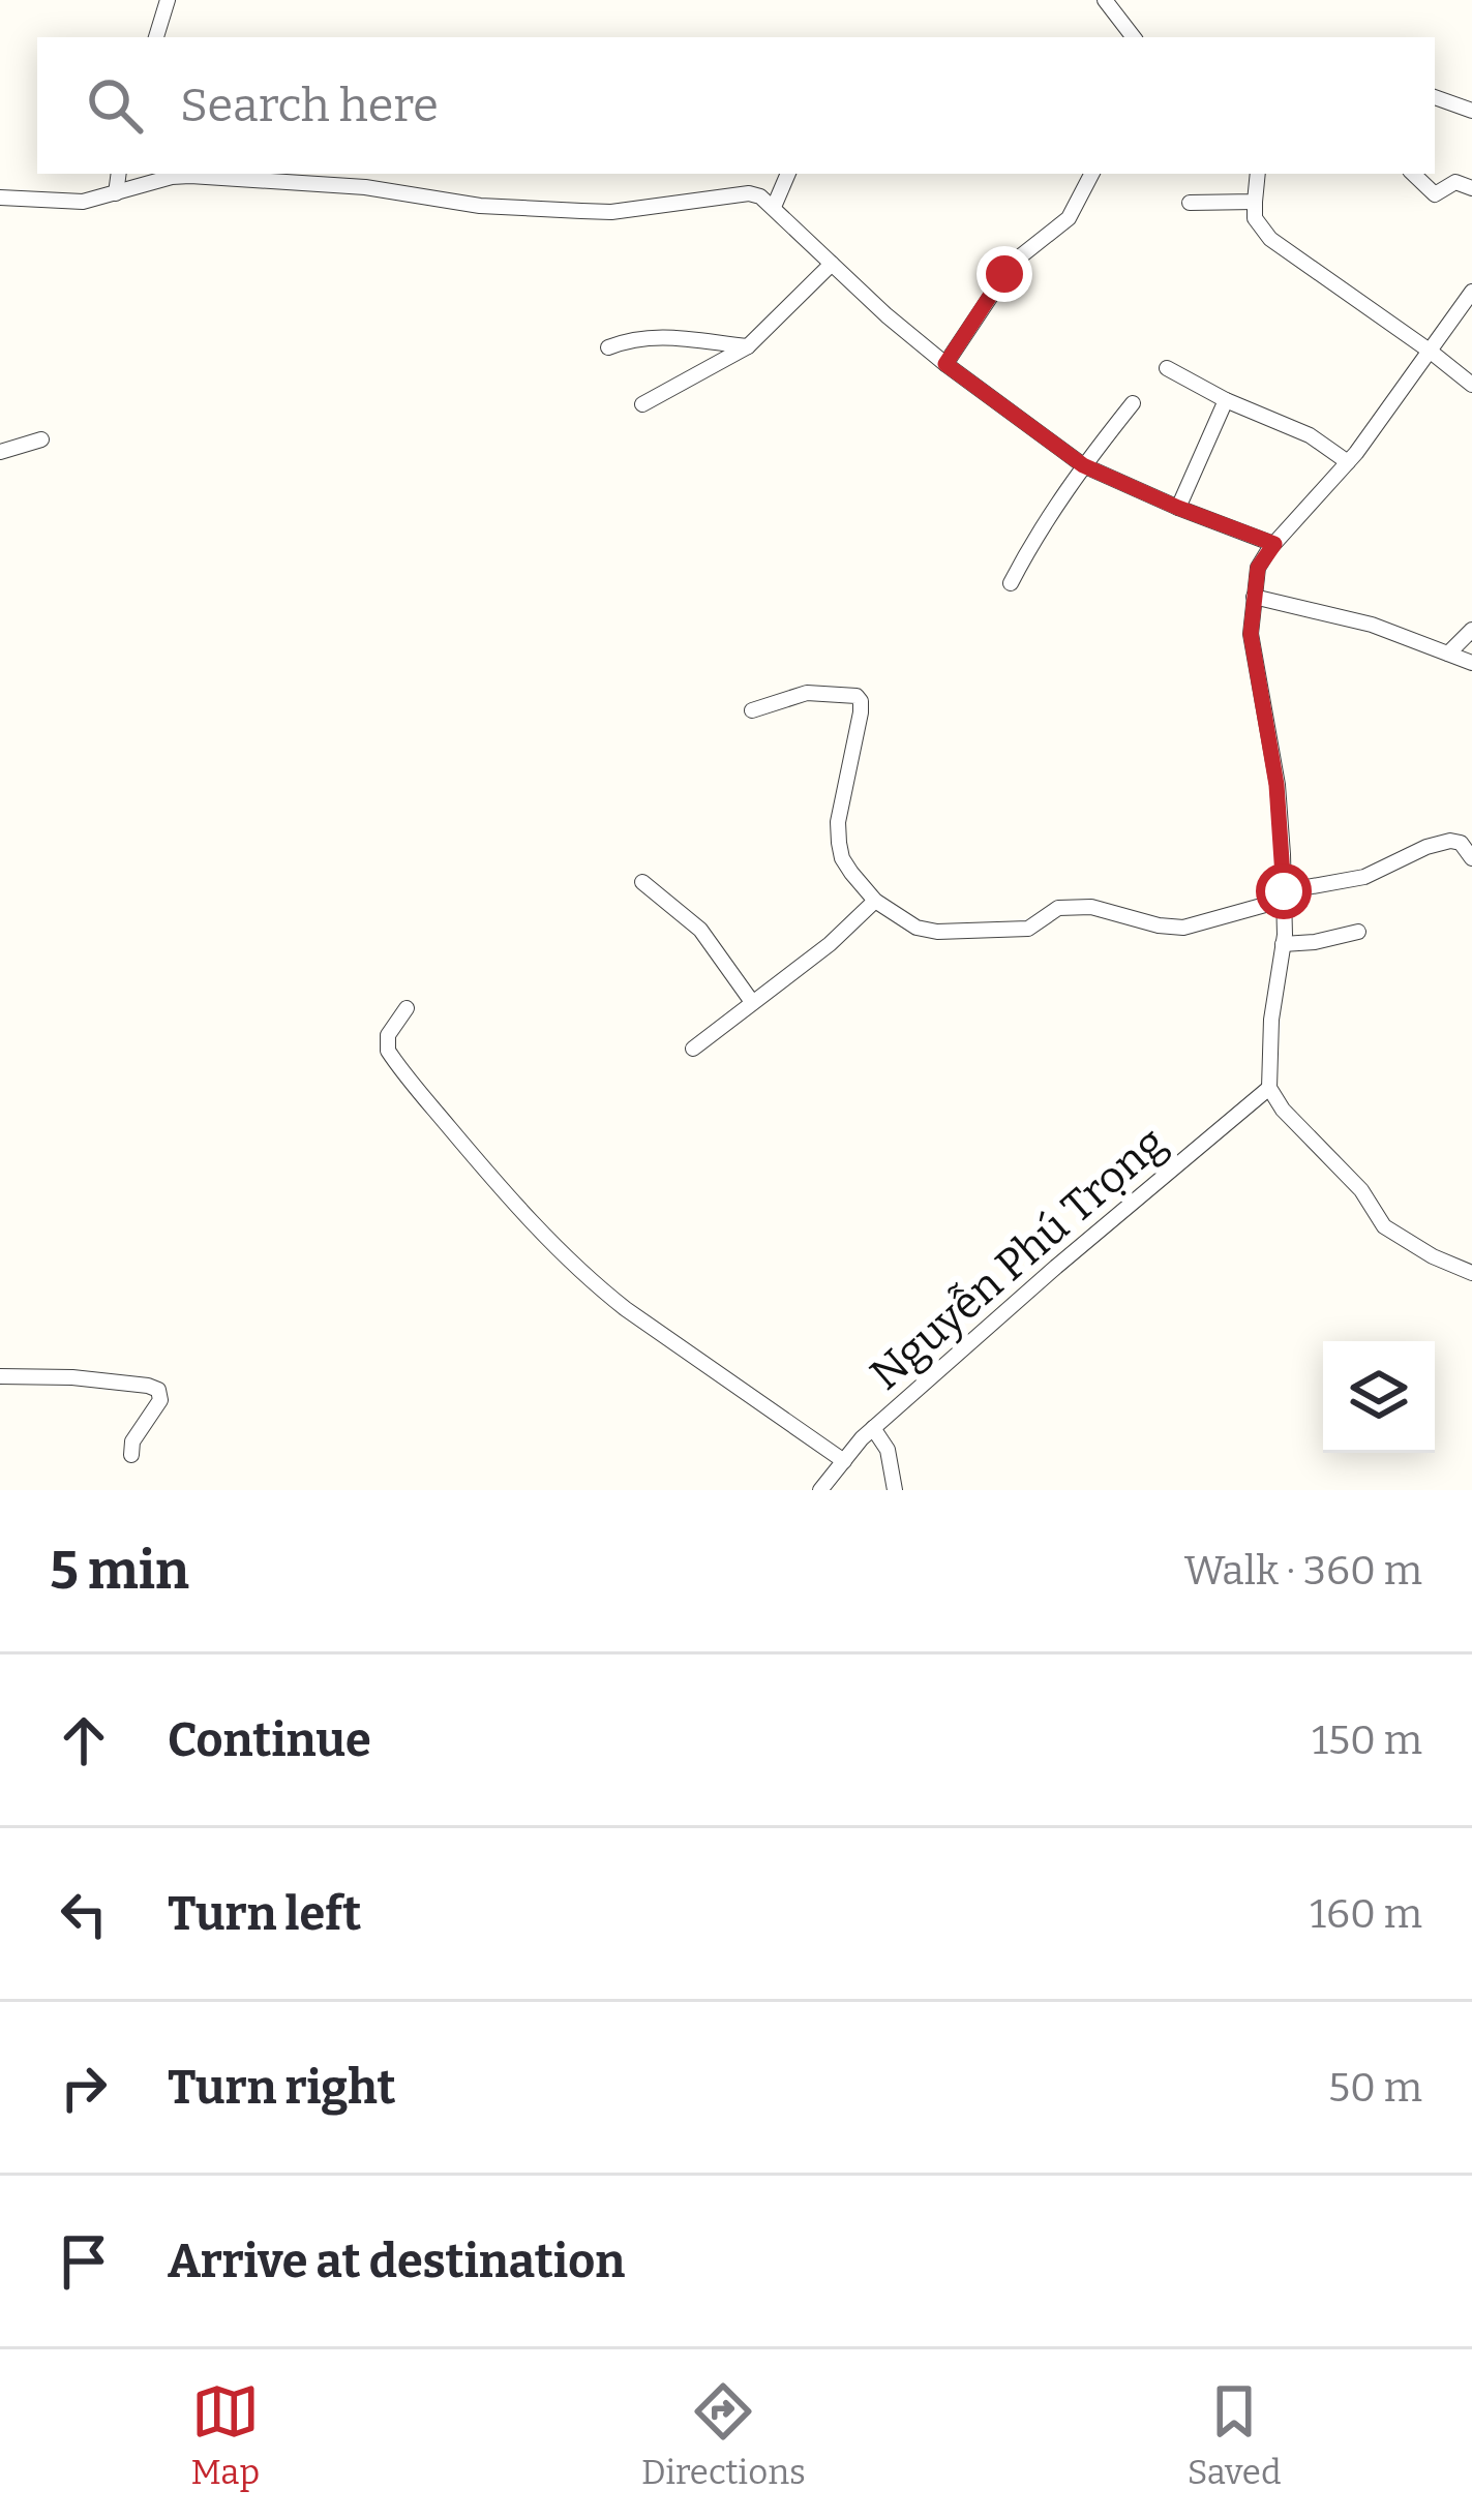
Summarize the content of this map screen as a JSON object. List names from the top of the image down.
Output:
{
  "streets": {
    "street": ["Nguyễn Phú Trọng"]
  },
  "page": {
    "search": "Search here",
    "heading": ["5 min", "Walk · 360 m"],
    "list": [
      ["Continue", "150 m"],
      ["Turn left", "160 m"],
      ["Turn right", "50 m"],
      "Arrive at destination"
    ],
    "nav": ["Map", "Directions", "Saved"]
  }
}
